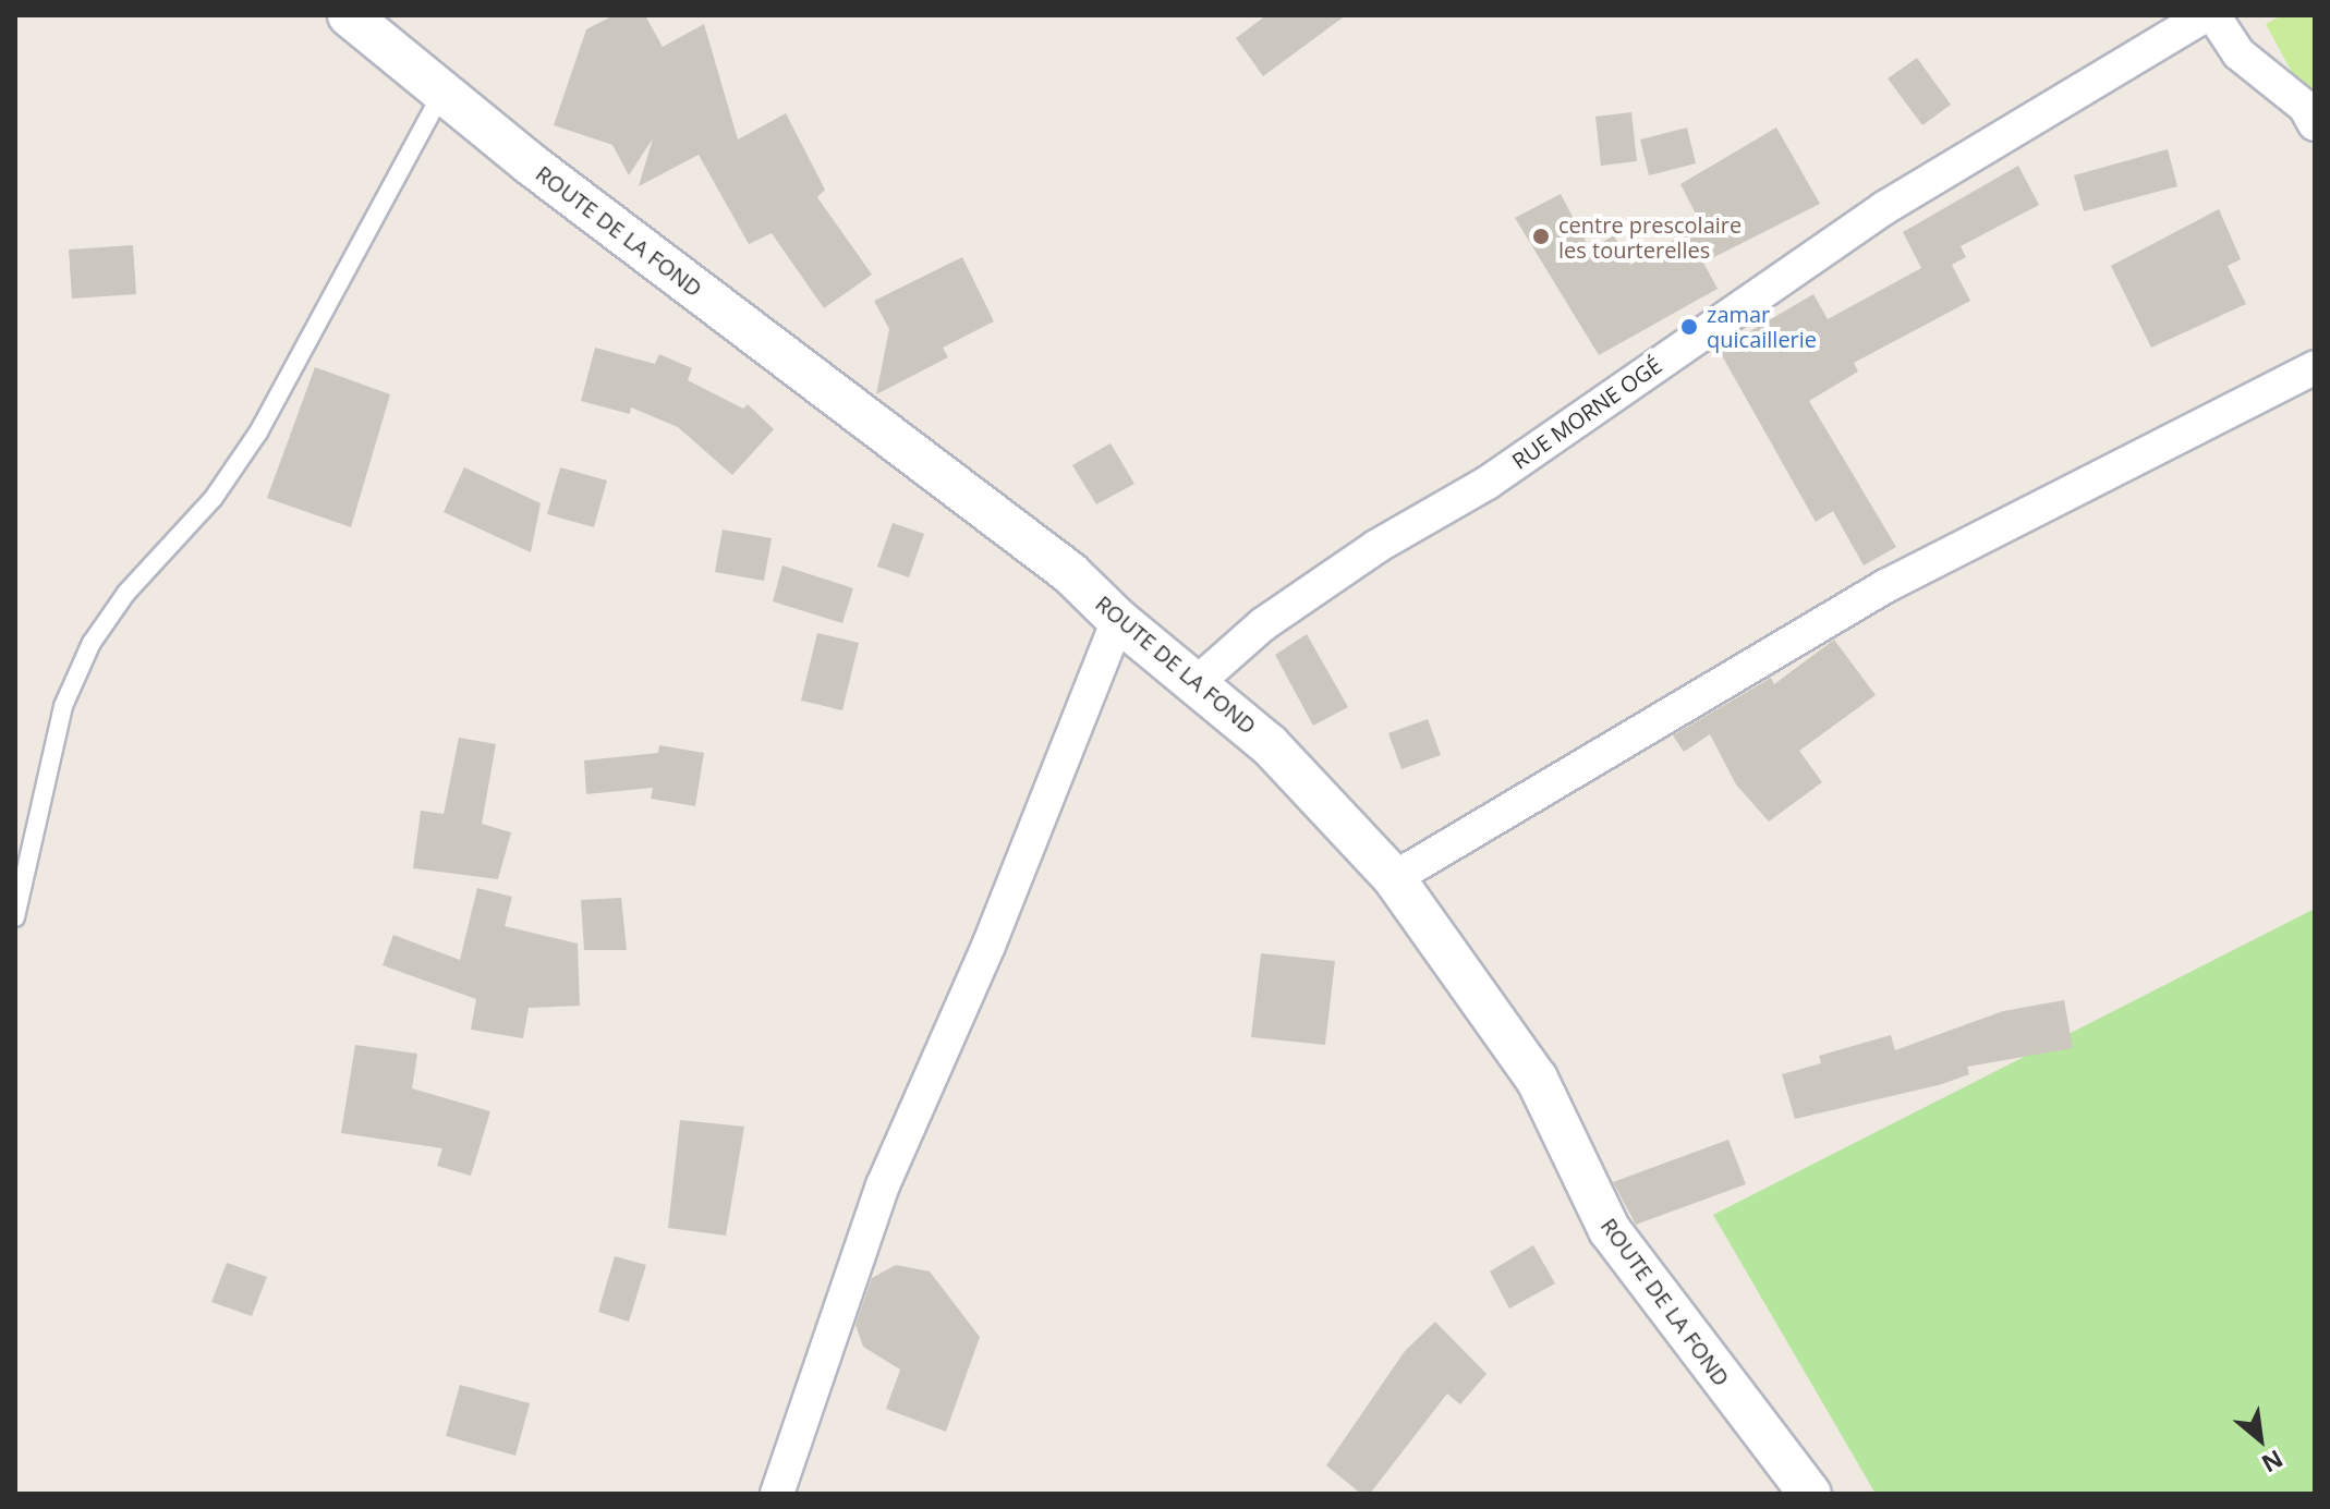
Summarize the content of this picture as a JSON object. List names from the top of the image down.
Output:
{
  "streets": {
    "street": ["ROUTE DE LA FOND", "RUE MORNE OGÉ"]
  },
  "crossings": [
    ["ROUTE DE LA FOND", "RUE MORNE OGÉ"]
  ],
  "places": ["centre prescolaire les tourterelles", "zamar quicaillerie"],
  "north": "bottom right"
}
